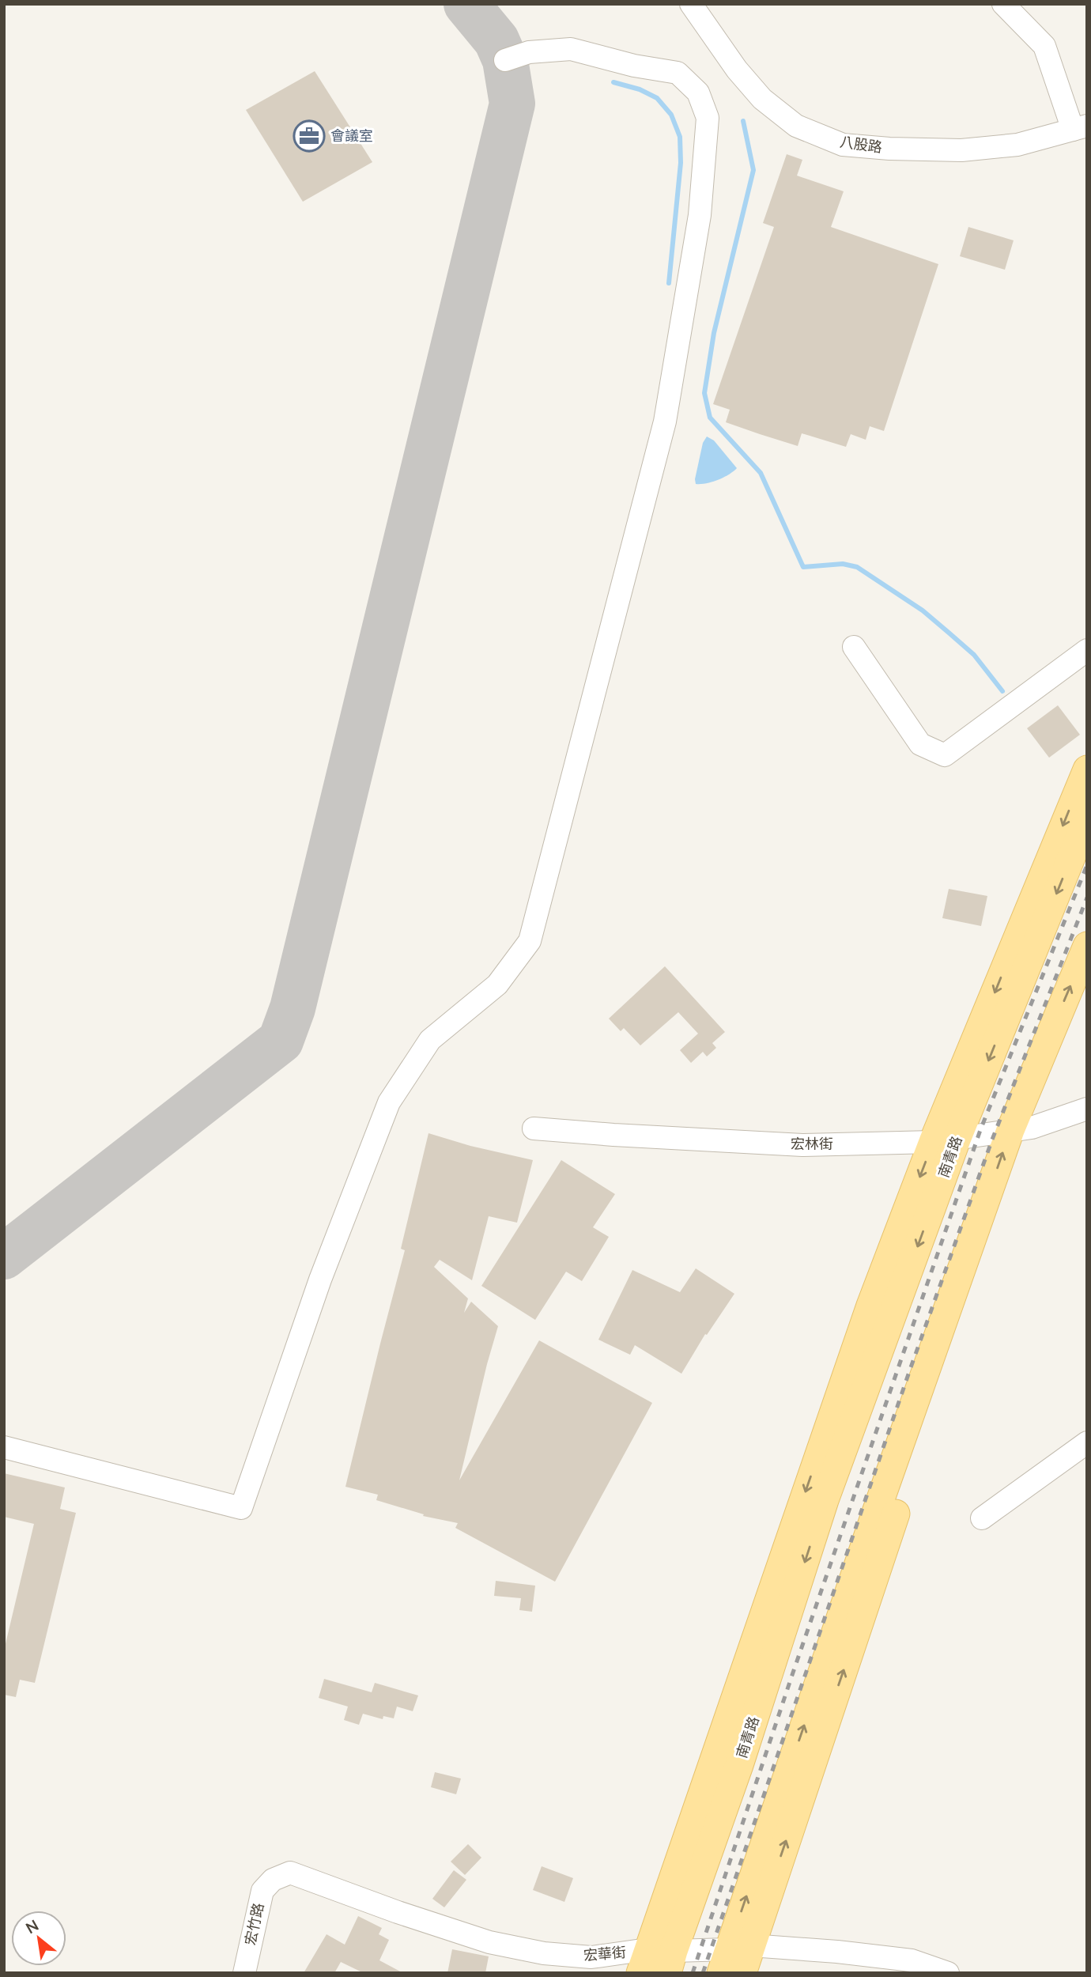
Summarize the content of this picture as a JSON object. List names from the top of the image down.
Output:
{
  "streets": {
    "main road": ["南青路"],
    "street": [
      "八股路",
      "宏林街",
      "宏竹路",
      "宏華街"
    ]
  },
  "crossings": [
    ["宏林街", "南青路"],
    ["南青路", "宏華街"],
    ["宏竹路", "宏華街"]
  ],
  "places": {
    "office": ["會議室"]
  },
  "north": "top left"
}
